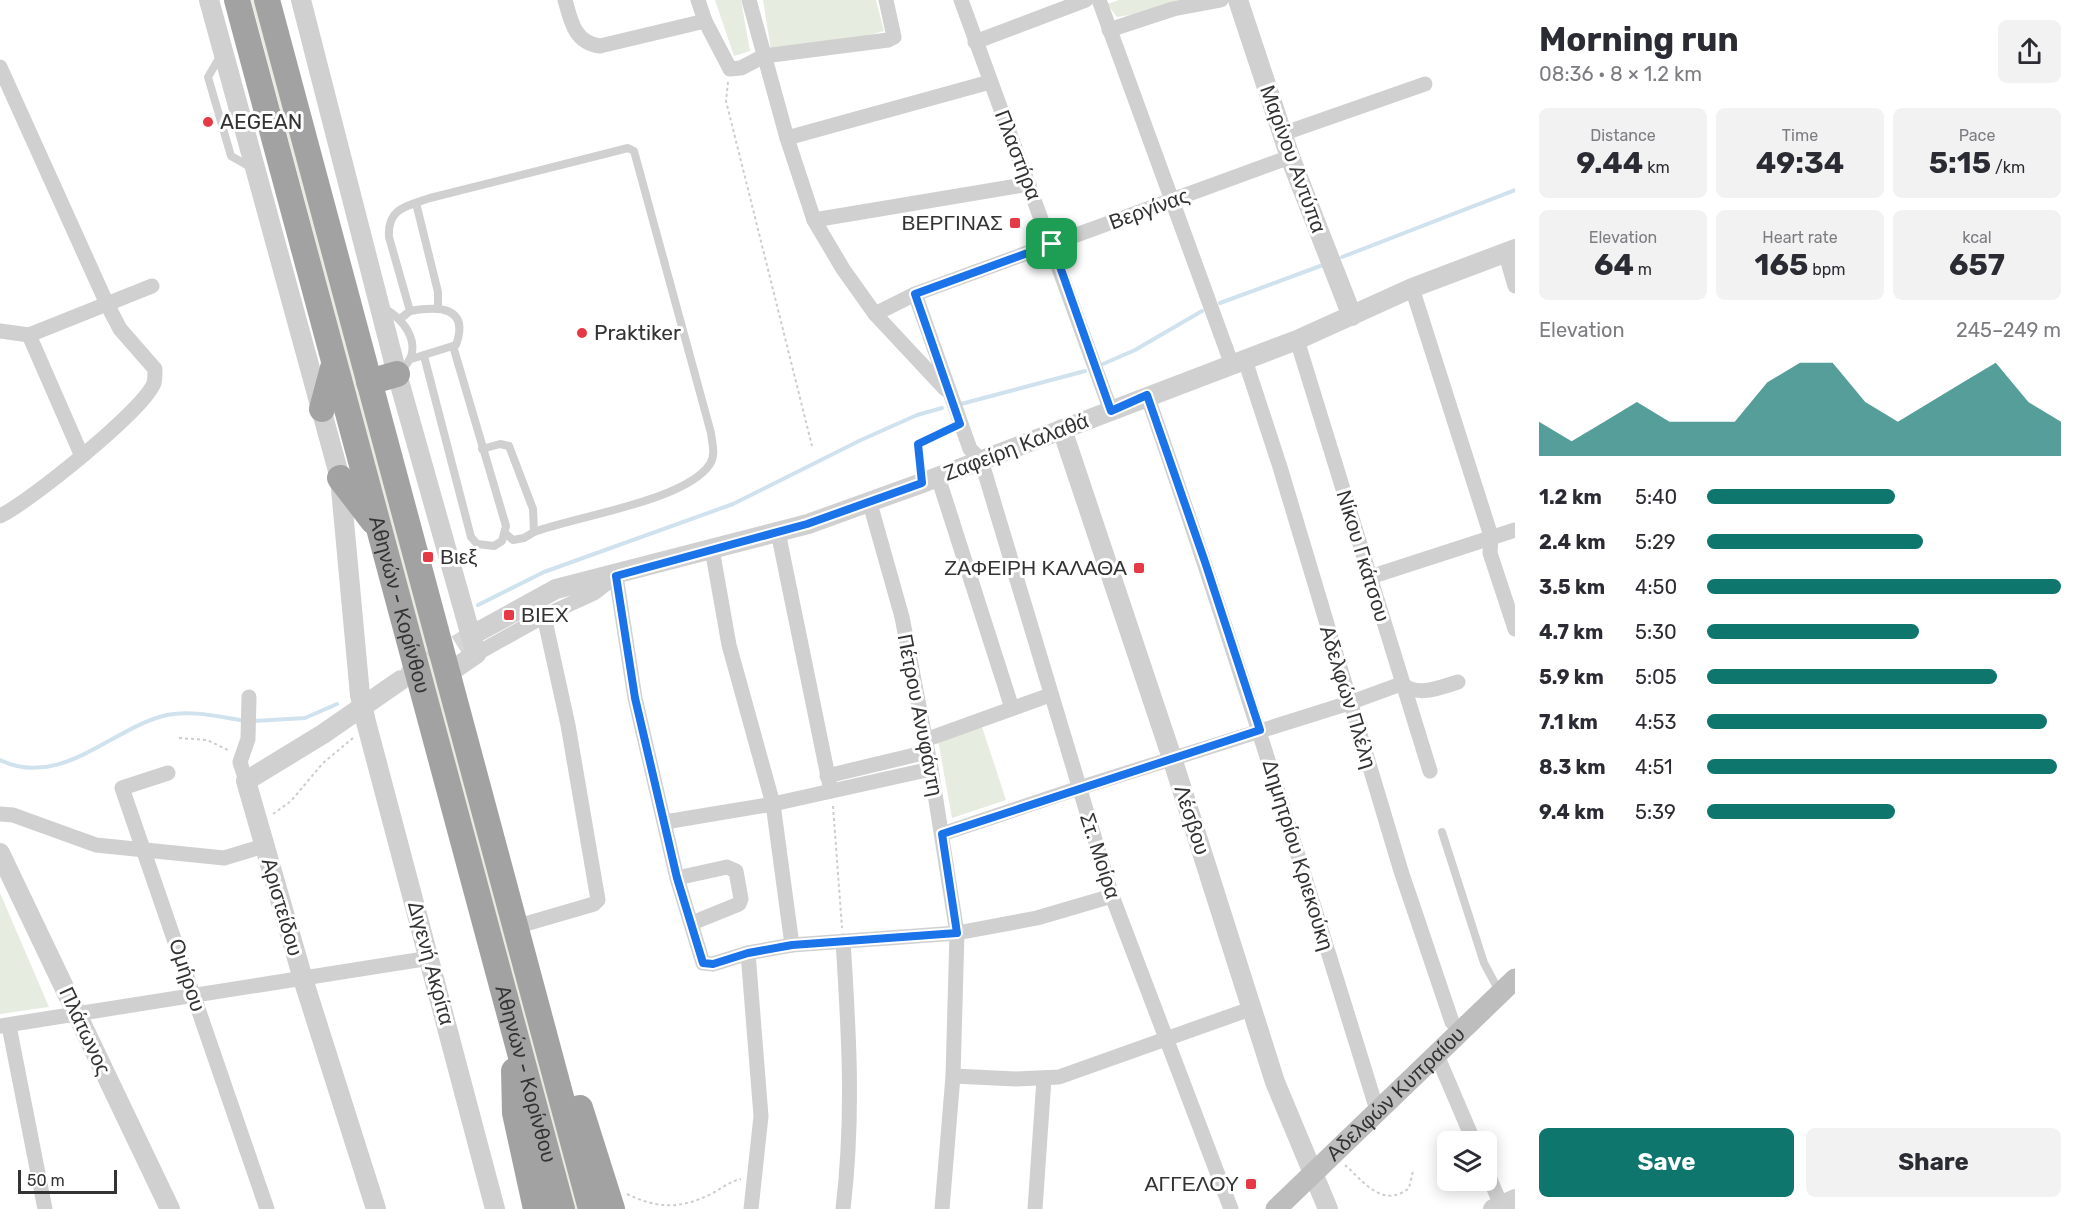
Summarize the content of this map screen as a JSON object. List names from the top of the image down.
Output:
{
  "streets": {
    "highway": ["Αθηνών - Κορίνθου"],
    "main road": ["Αδελφών Κυπραίου"],
    "street": [
      "Πλαστήρα",
      "Μαρίνου Αντύπα",
      "Βεργίνας",
      "Ζαφείρη Καλαθά",
      "Νίκου Γκάτσου",
      "Αδελφών Πλέλη",
      "Πέτρου Ανυφάντη",
      "Λέσβου",
      "Δημητρίου Κριεκούκη",
      "Στ. Μοίρα",
      "Αριστείδου",
      "Διγενή Ακρίτα",
      "Ομήρου",
      "Πλάτωνος"
    ]
  },
  "crossings": [
    ["Πλαστήρα", "Βεργίνας"],
    ["Πλαστήρα", "Ζαφείρη Καλαθά"],
    ["Μαρίνου Αντύπα", "Βεργίνας"],
    ["Μαρίνου Αντύπα", "Ζαφείρη Καλαθά"],
    ["Βεργίνας", "Αδελφών Πλέλη"],
    ["Βεργίνας", "Στ. Μοίρα"],
    ["Ζαφείρη Καλαθά", "Νίκου Γκάτσου"],
    ["Ζαφείρη Καλαθά", "Αδελφών Πλέλη"],
    ["Ζαφείρη Καλαθά", "Πέτρου Ανυφάντη"],
    ["Ζαφείρη Καλαθά", "Λέσβου"],
    ["Ζαφείρη Καλαθά", "Δημητρίου Κριεκούκη"],
    ["Ζαφείρη Καλαθά", "Στ. Μοίρα"],
    ["Αδελφών Πλέλη", "Αδελφών Κυπραίου"],
    ["Λέσβου", "Αδελφών Κυπραίου"],
    ["Δημητρίου Κριεκούκη", "Αδελφών Κυπραίου"]
  ],
  "places": {
    "other": ["AEGEAN", "Praktiker"],
    "transit": [
      "ΒΕΡΓΙΝΑΣ",
      "Βιεξ",
      "ΖΑΦΕΙΡΗ ΚΑΛΑΘΑ",
      "ΒΙΕΧ",
      "ΑΓΓΕΛΟΥ"
    ]
  },
  "scale_bar": "50 m",
  "page": {
    "heading": ["Morning run", "08:36 · 8 × 1.2 km"],
    "stats": [
      ["Distance", "9.44 km"],
      ["Time", "49:34"],
      ["Pace", "5:15 /km"],
      ["Elevation", "64 m"],
      ["Heart rate", "165 bpm"],
      ["kcal", "657"]
    ],
    "chart": ["Elevation", "245–249 m"],
    "list": [
      {
        "name": "1.2 km",
        "note": "5:40"
      },
      {
        "name": "2.4 km",
        "note": "5:29"
      },
      {
        "name": "3.5 km",
        "note": "4:50"
      },
      {
        "name": "4.7 km",
        "note": "5:30"
      },
      {
        "name": "5.9 km",
        "note": "5:05"
      },
      {
        "name": "7.1 km",
        "note": "4:53"
      },
      {
        "name": "8.3 km",
        "note": "4:51"
      },
      {
        "name": "9.4 km",
        "note": "5:39"
      }
    ],
    "buttons": ["Save", "Share"],
    "scale": "50 m"
  }
}
